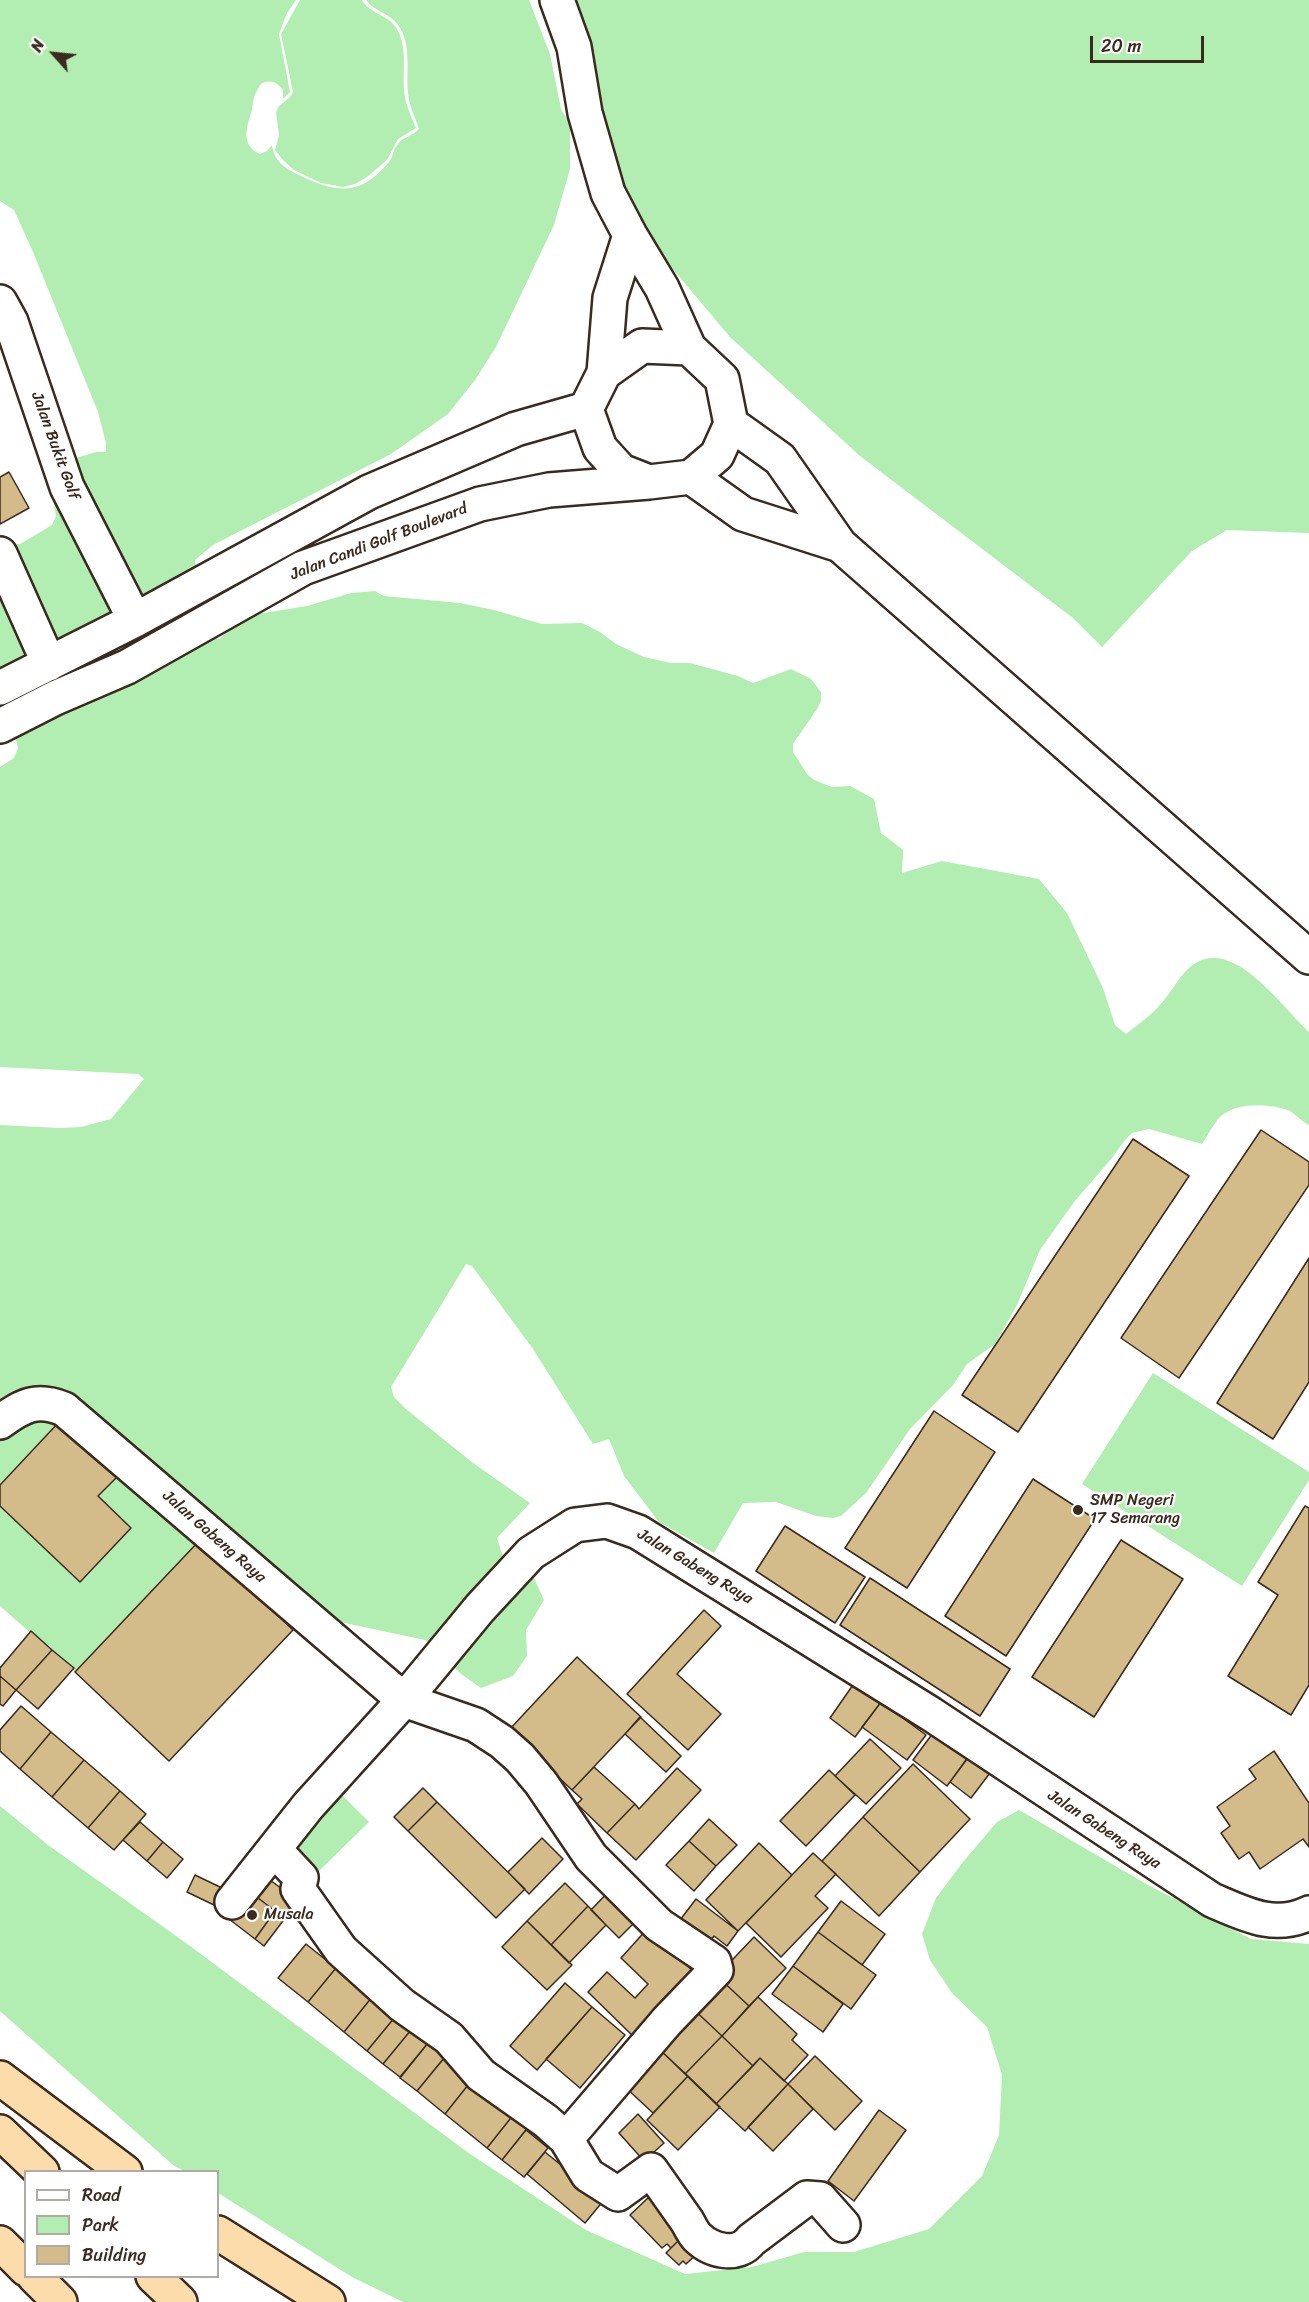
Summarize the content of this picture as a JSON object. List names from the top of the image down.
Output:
{
  "streets": {
    "street": ["Jalan Bukit Golf", "Jalan Candi Golf Boulevard", "Jalan Gabeng Raya"]
  },
  "places": ["SMP Negeri 17 Semarang", "Musala"],
  "legend": ["Road", "Park", "Building"],
  "scale_bar": "20 m",
  "north": "top left"
}
